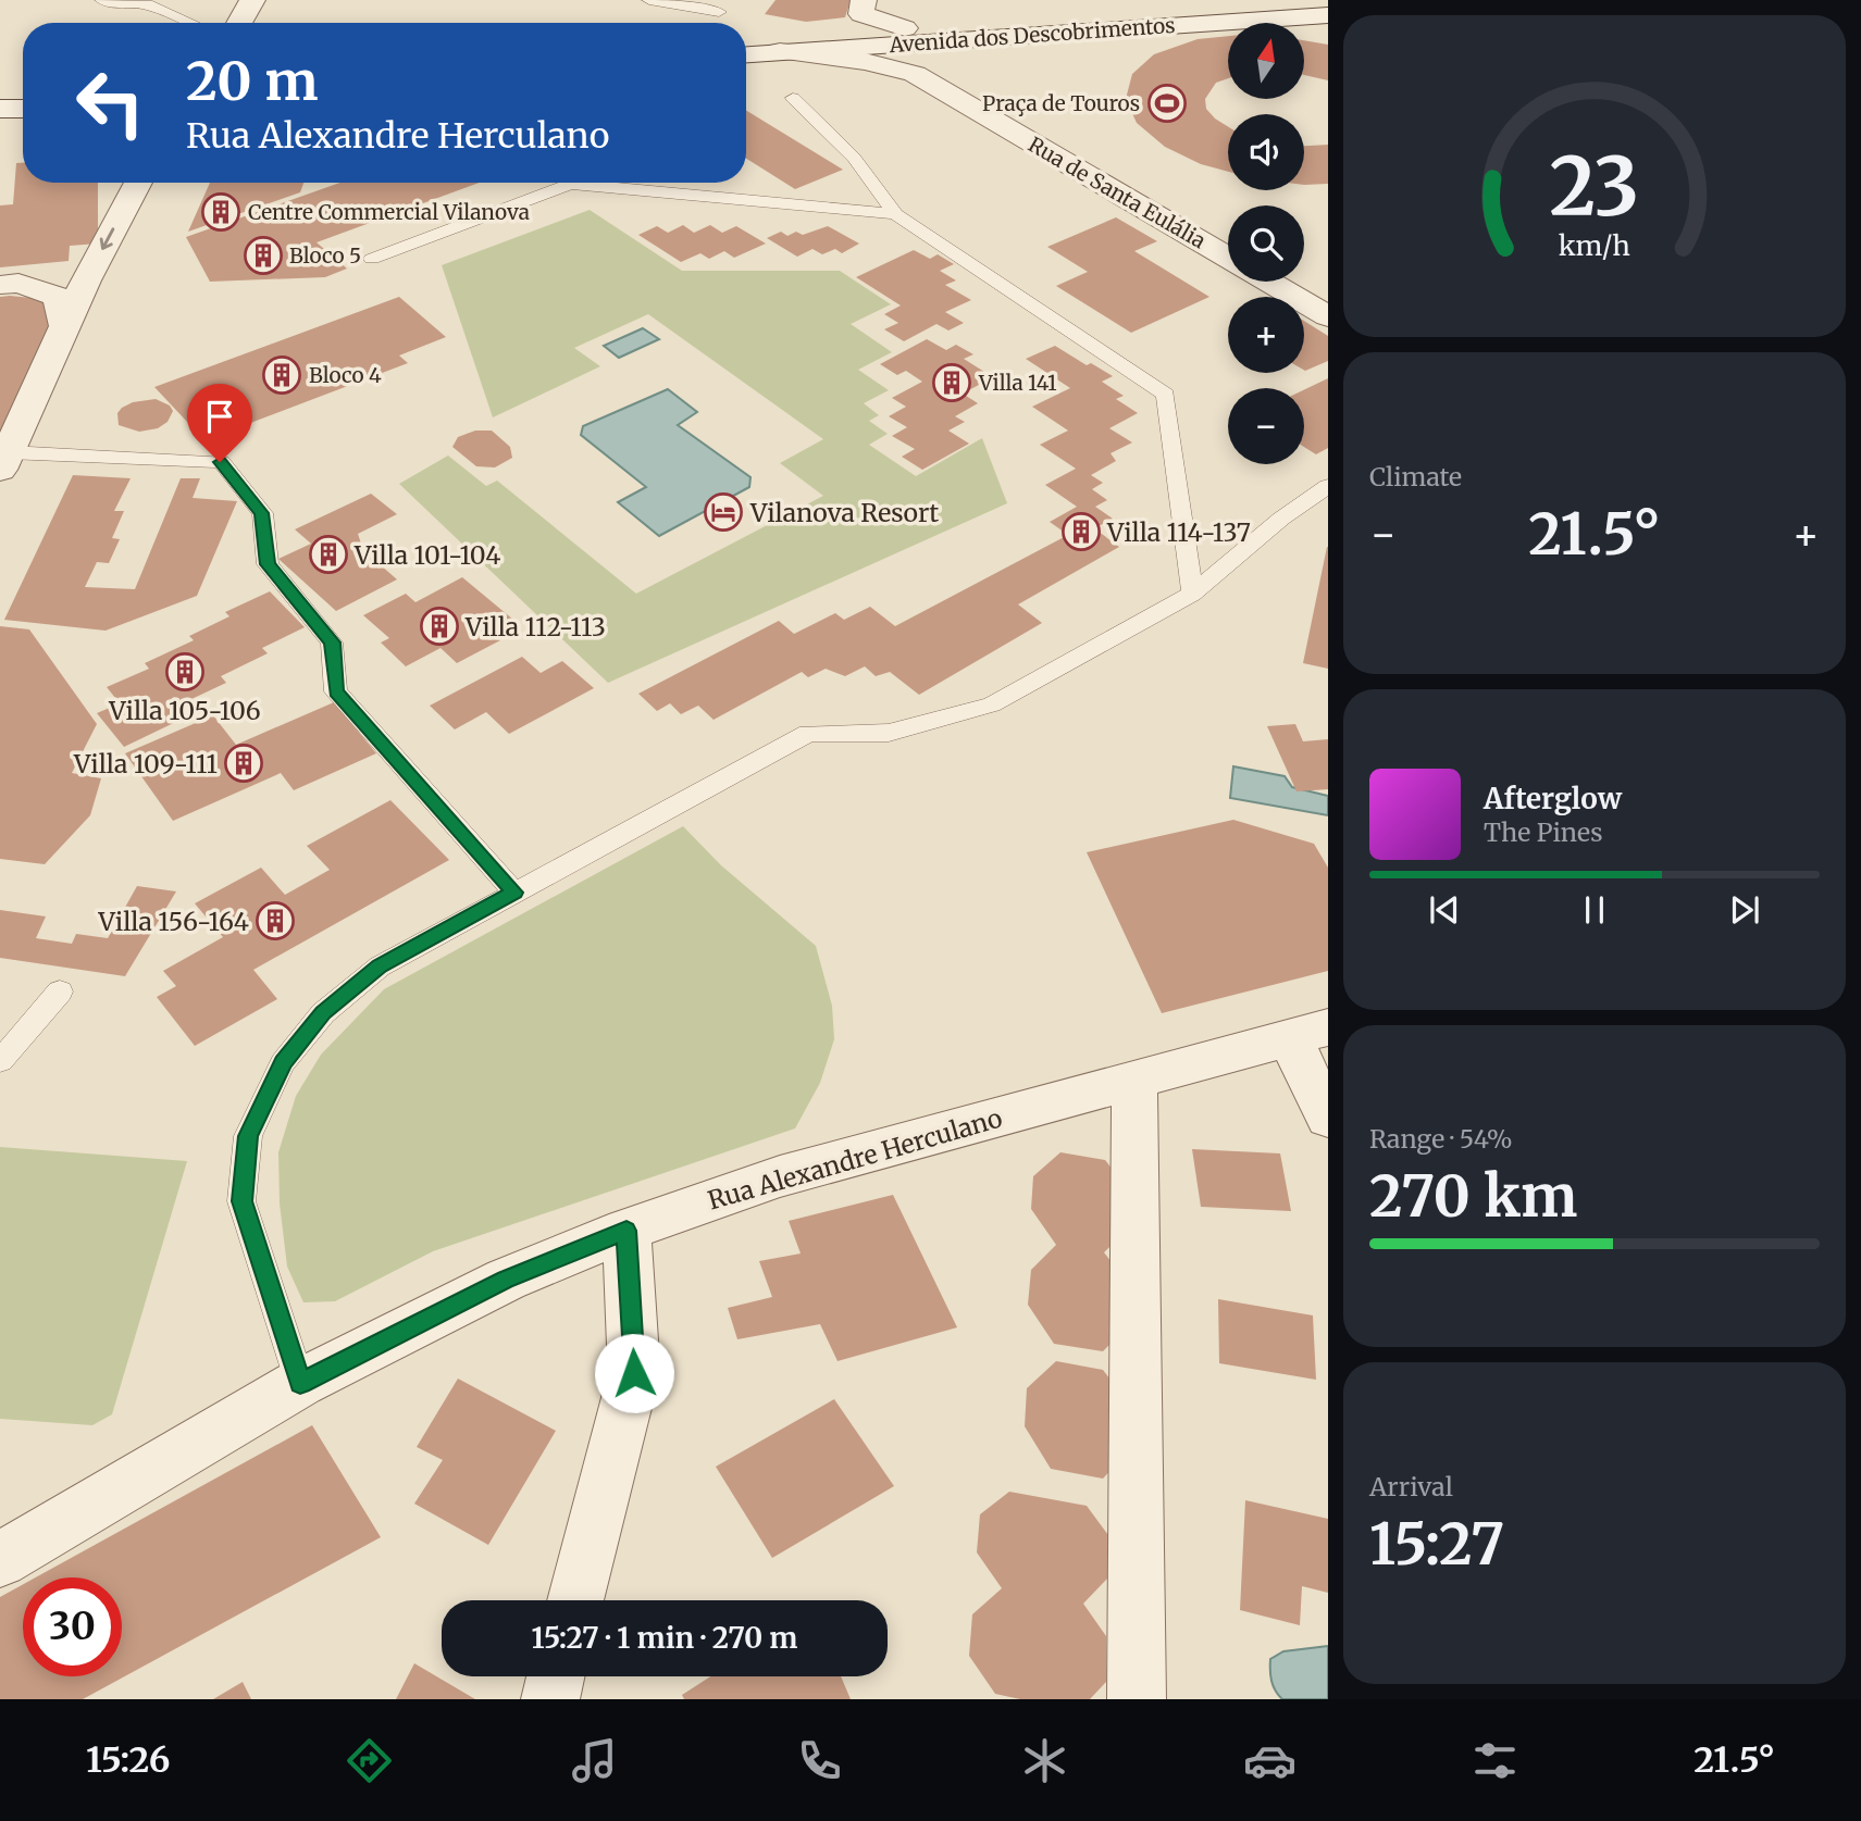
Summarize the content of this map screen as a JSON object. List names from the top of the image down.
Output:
{
  "streets": {
    "street": ["Avenida dos Descobrimentos", "Rua de Santa Eulália", "Rua Alexandre Herculano"]
  },
  "crossings": [
    ["Avenida dos Descobrimentos", "Rua de Santa Eulália"]
  ],
  "places": {
    "sports": ["Praça de Touros"],
    "building": [
      "Centre Commercial Vilanova",
      "Bloco 5",
      "Bloco 4",
      "Villa 141",
      "Villa 114-137",
      "Villa 101-104",
      "Villa 112-113",
      "Villa 105-106",
      "Villa 109-111",
      "Villa 156-164"
    ],
    "hotel": ["Vilanova Resort"]
  },
  "north": "top",
  "page": {
    "map_buttons": ["+", "−"],
    "turn": ["20 m", "Rua Alexandre Herculano"],
    "tile": [
      "Climate",
      ["Range · 54%", "270 km"],
      ["Arrival", "15:27"]
    ],
    "heat": ["−", "21.5°", "+"],
    "song": ["Afterglow", "The Pines"],
    "limit": "30",
    "trip": "15:27 · 1 min · 270 m",
    "tabs": ["15:26", "21.5°"],
    "gauge": ["23", "km/h"]
  }
}
